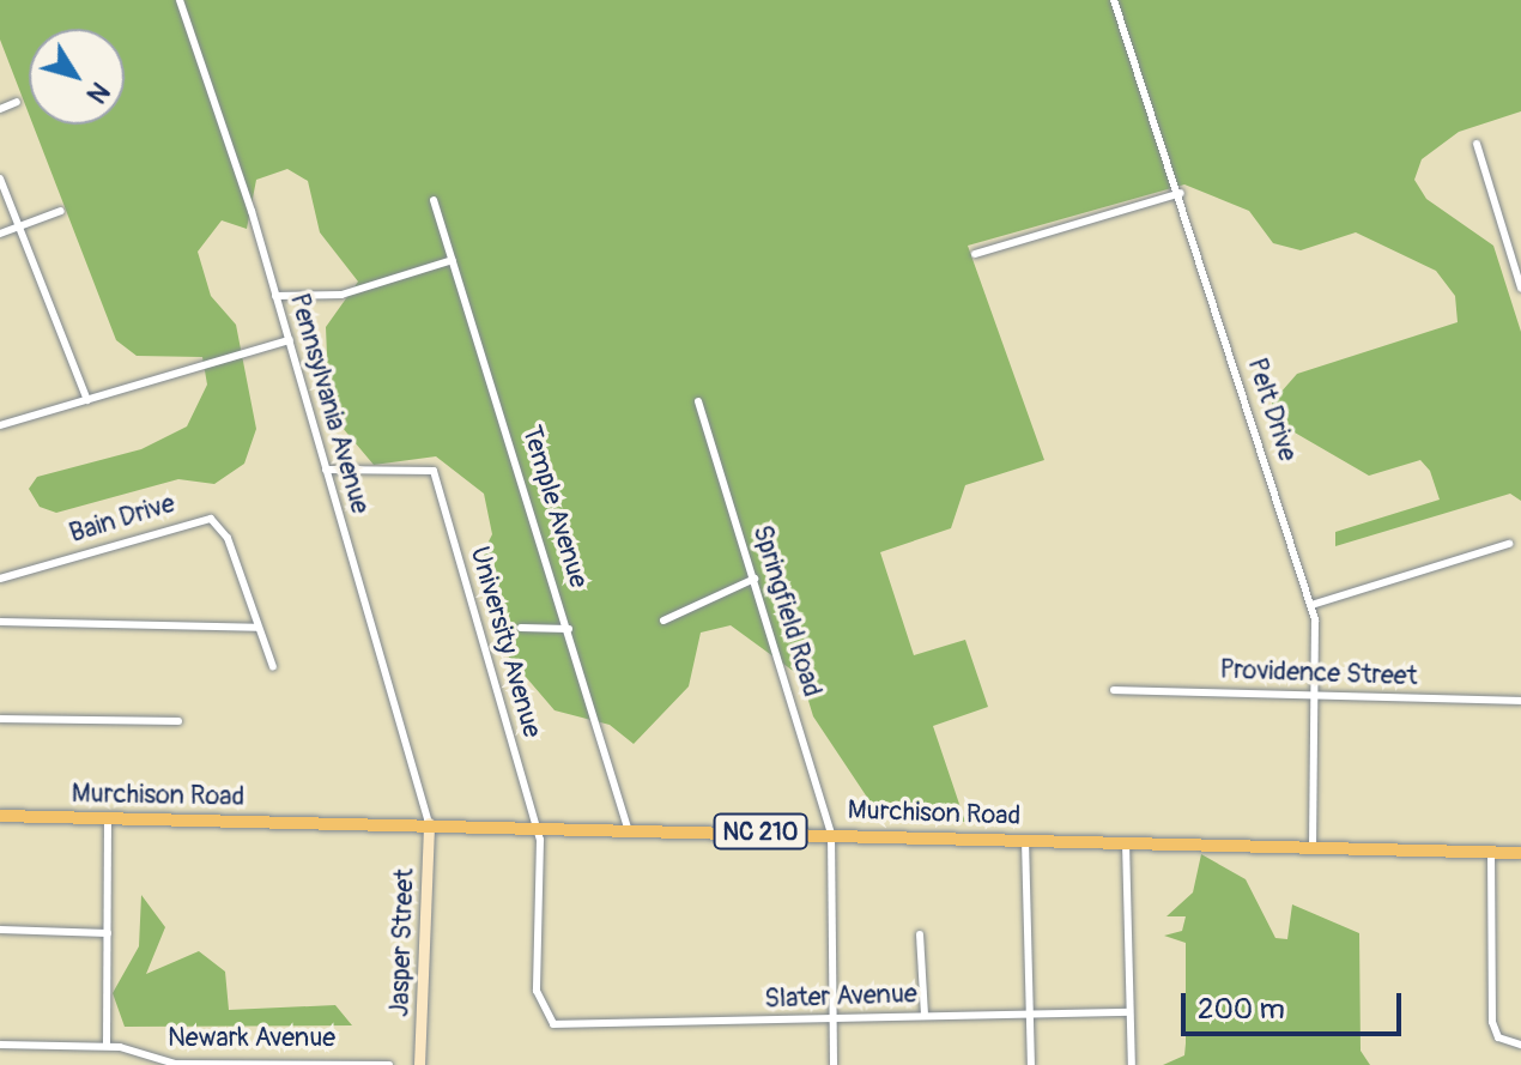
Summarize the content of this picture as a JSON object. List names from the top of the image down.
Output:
{
  "streets": {
    "main road": ["Murchison Road", "NC 210"],
    "street": [
      "Pennsylvania Avenue",
      "Pelt Drive",
      "Temple Avenue",
      "Bain Drive",
      "Springfield Road",
      "University Avenue",
      "Providence Street",
      "Jasper Street",
      "Slater Avenue",
      "Newark Avenue"
    ]
  },
  "crossings": [
    ["Pennsylvania Avenue", "University Avenue"],
    ["Pennsylvania Avenue", "Murchison Road"],
    ["Pennsylvania Avenue", "Jasper Street"],
    ["Pelt Drive", "Providence Street"],
    ["Pelt Drive", "Murchison Road"],
    ["Temple Avenue", "Murchison Road"],
    ["Springfield Road", "Murchison Road"],
    ["Springfield Road", "Slater Avenue"],
    ["University Avenue", "Murchison Road"],
    ["University Avenue", "Slater Avenue"],
    ["Murchison Road", "Jasper Street"]
  ],
  "scale_bar": "200 m",
  "north": "bottom right"
}
